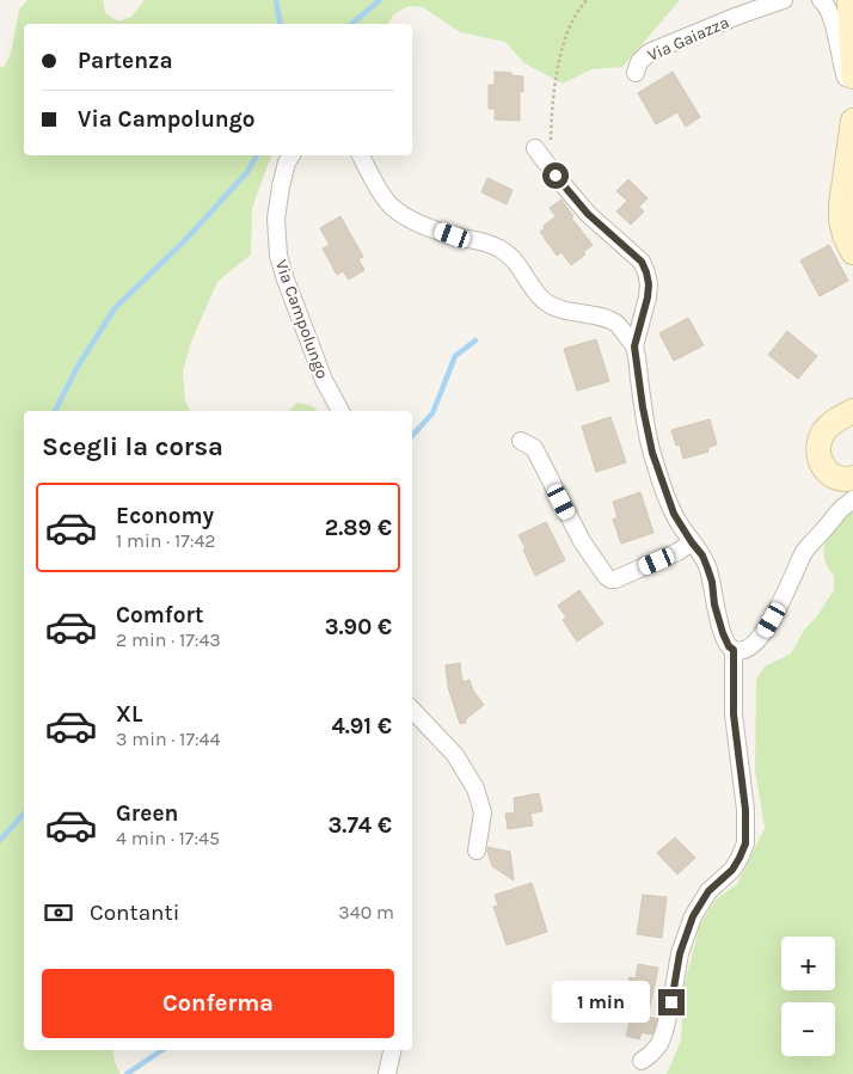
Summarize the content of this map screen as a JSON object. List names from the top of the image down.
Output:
{
  "streets": {
    "street": ["Via Gaiazza", "Via Campolungo"]
  },
  "page": {
    "banner": ["Partenza", "Via Campolungo"],
    "heading": "Scegli la corsa",
    "list": [
      {
        "name": "Economy",
        "note": "1 min · 17:42",
        "value": "2.89 €"
      },
      {
        "name": "Comfort",
        "note": "2 min · 17:43",
        "value": "3.90 €"
      },
      {
        "name": "XL",
        "note": "3 min · 17:44",
        "value": "4.91 €"
      },
      {
        "name": "Green",
        "note": "4 min · 17:45",
        "value": "3.74 €"
      }
    ],
    "pay": ["Contanti", "340 m"],
    "map_buttons": ["+", "−"],
    "buttons": "Conferma",
    "bubble": "1 min"
  }
}
